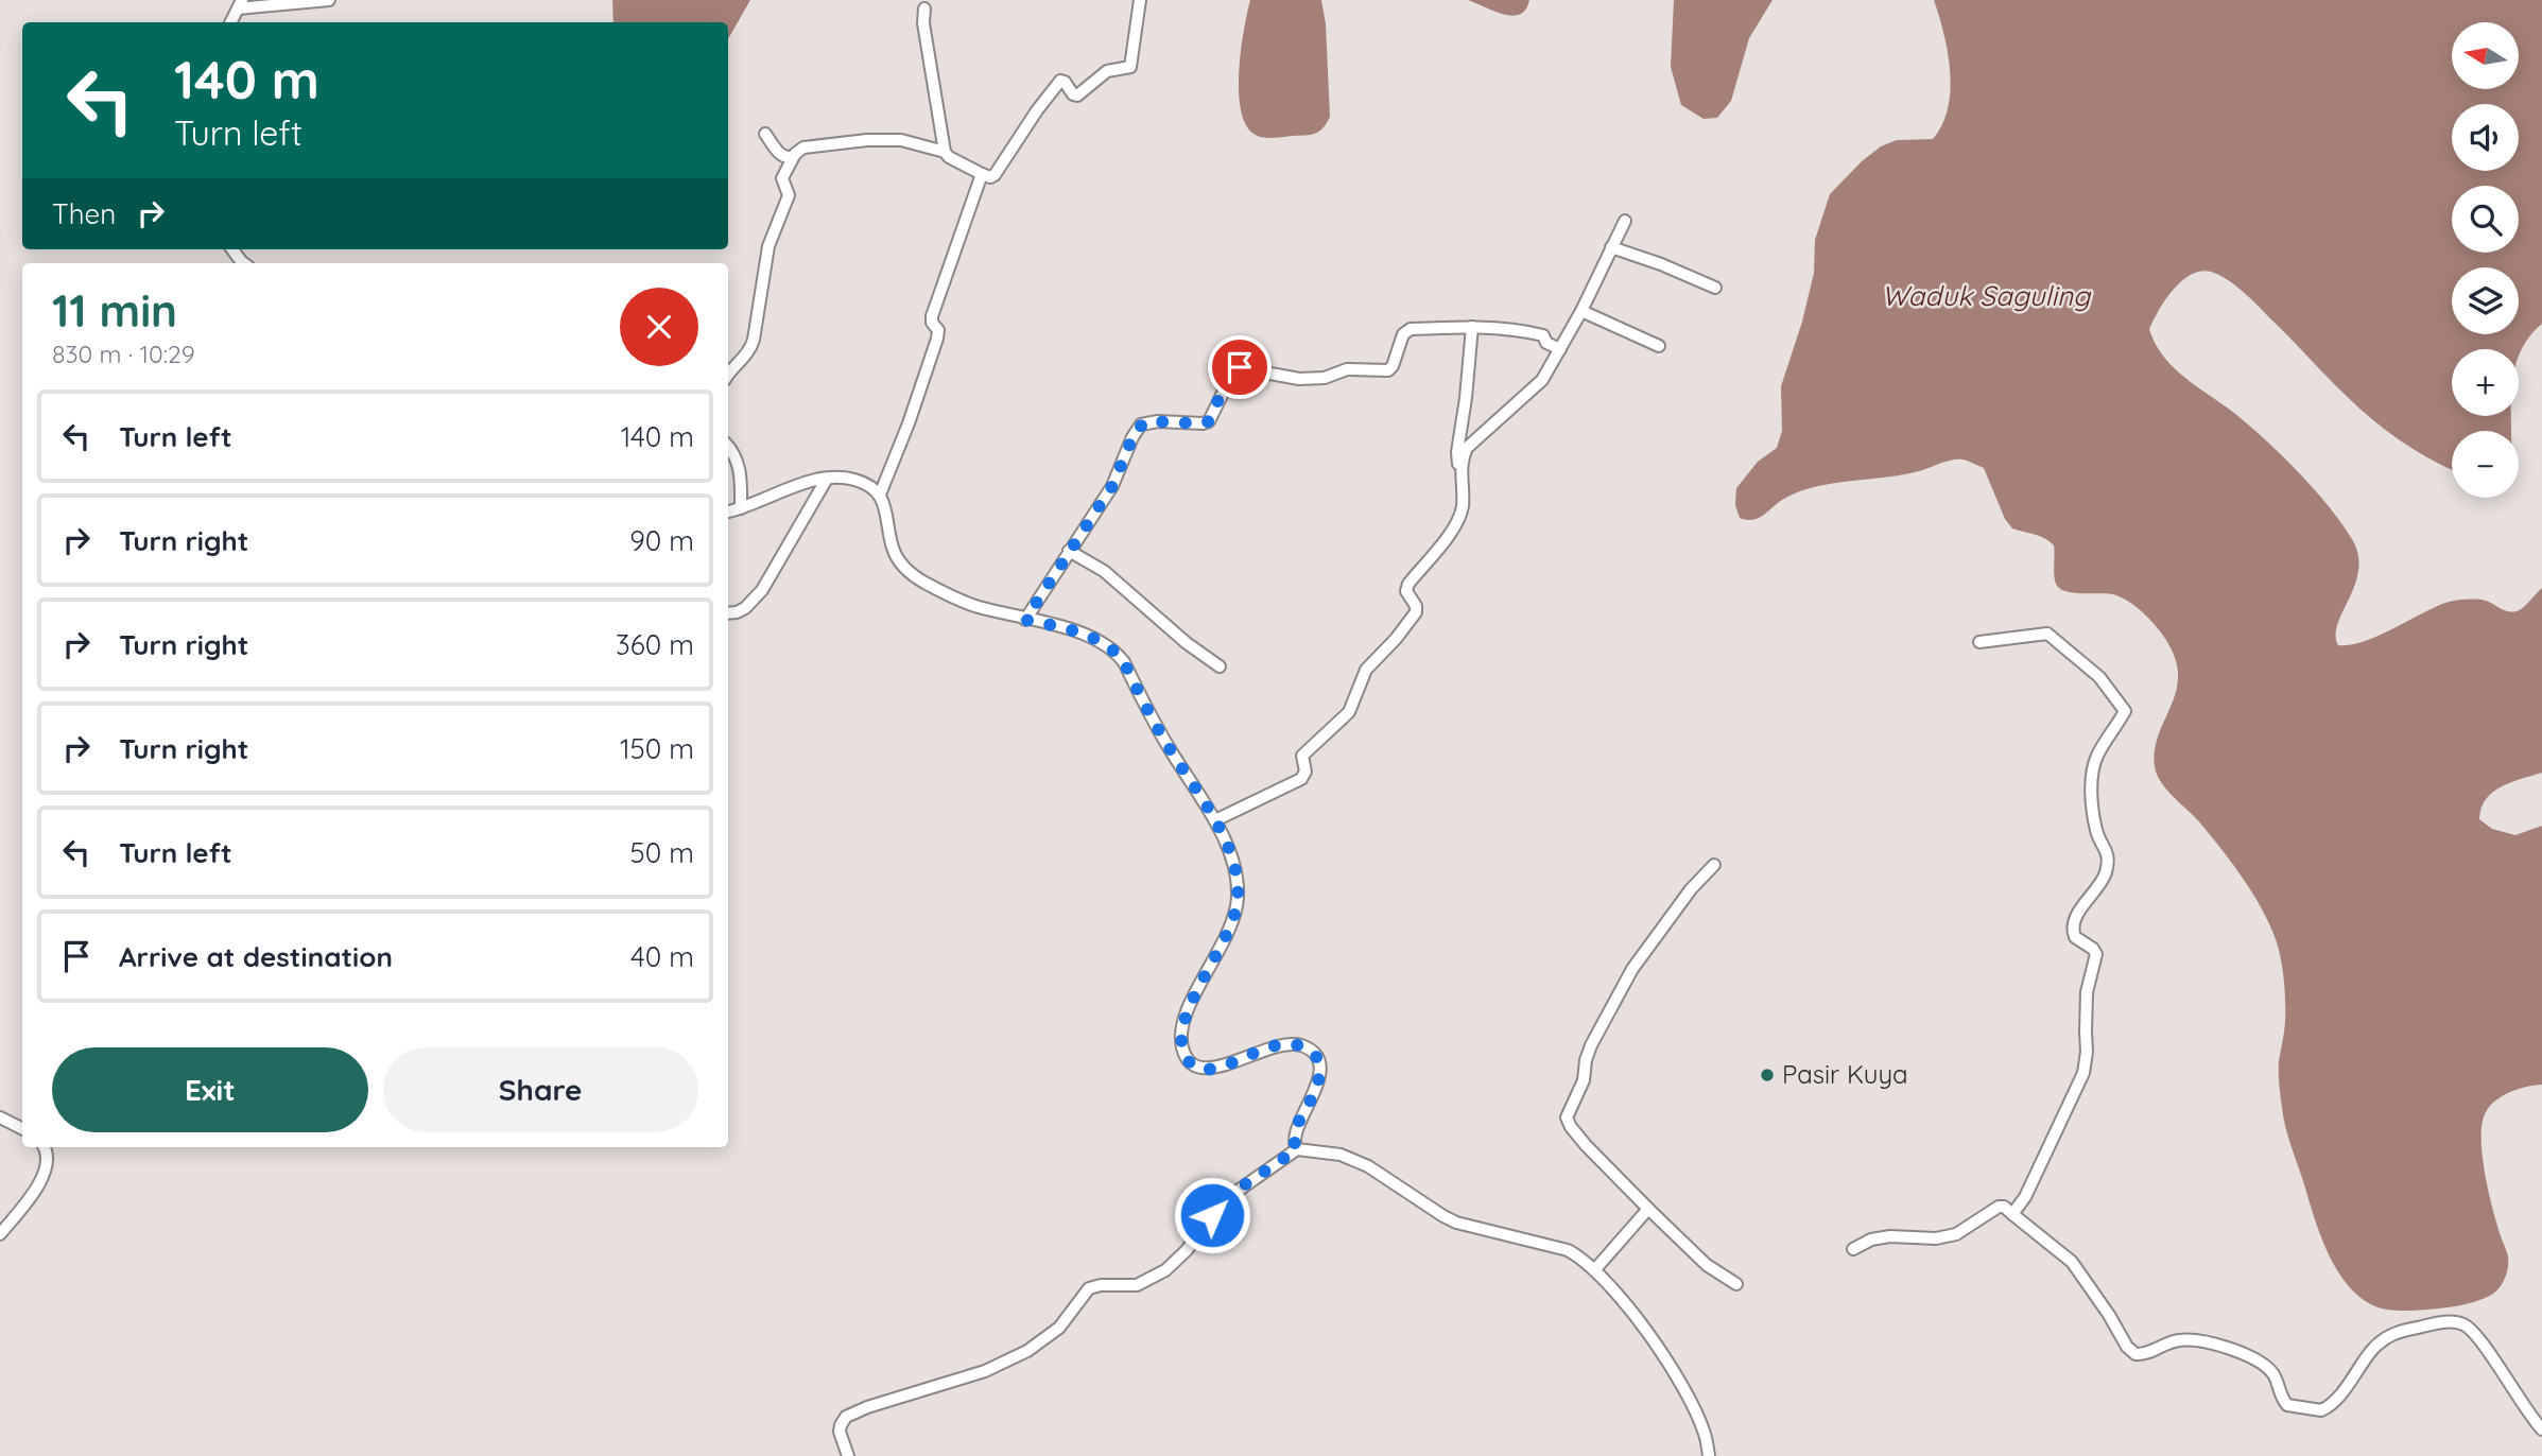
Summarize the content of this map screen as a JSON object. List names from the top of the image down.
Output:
{
  "water": ["Waduk Saguling"],
  "places": ["Pasir Kuya"],
  "north": "left",
  "page": {
    "map_buttons": ["+", "−"],
    "turn": ["140 m", "Turn left"],
    "then": "Then",
    "heading": ["11 min", "830 m · 10:29"],
    "list": [
      {
        "name": "Turn left",
        "value": "140 m"
      },
      {
        "name": "Turn right",
        "value": "90 m"
      },
      {
        "name": "Turn right",
        "value": "360 m"
      },
      {
        "name": "Turn right",
        "value": "150 m"
      },
      {
        "name": "Turn left",
        "value": "50 m"
      },
      {
        "name": "Arrive at destination",
        "value": "40 m"
      }
    ],
    "buttons": ["Exit", "Share"]
  }
}
